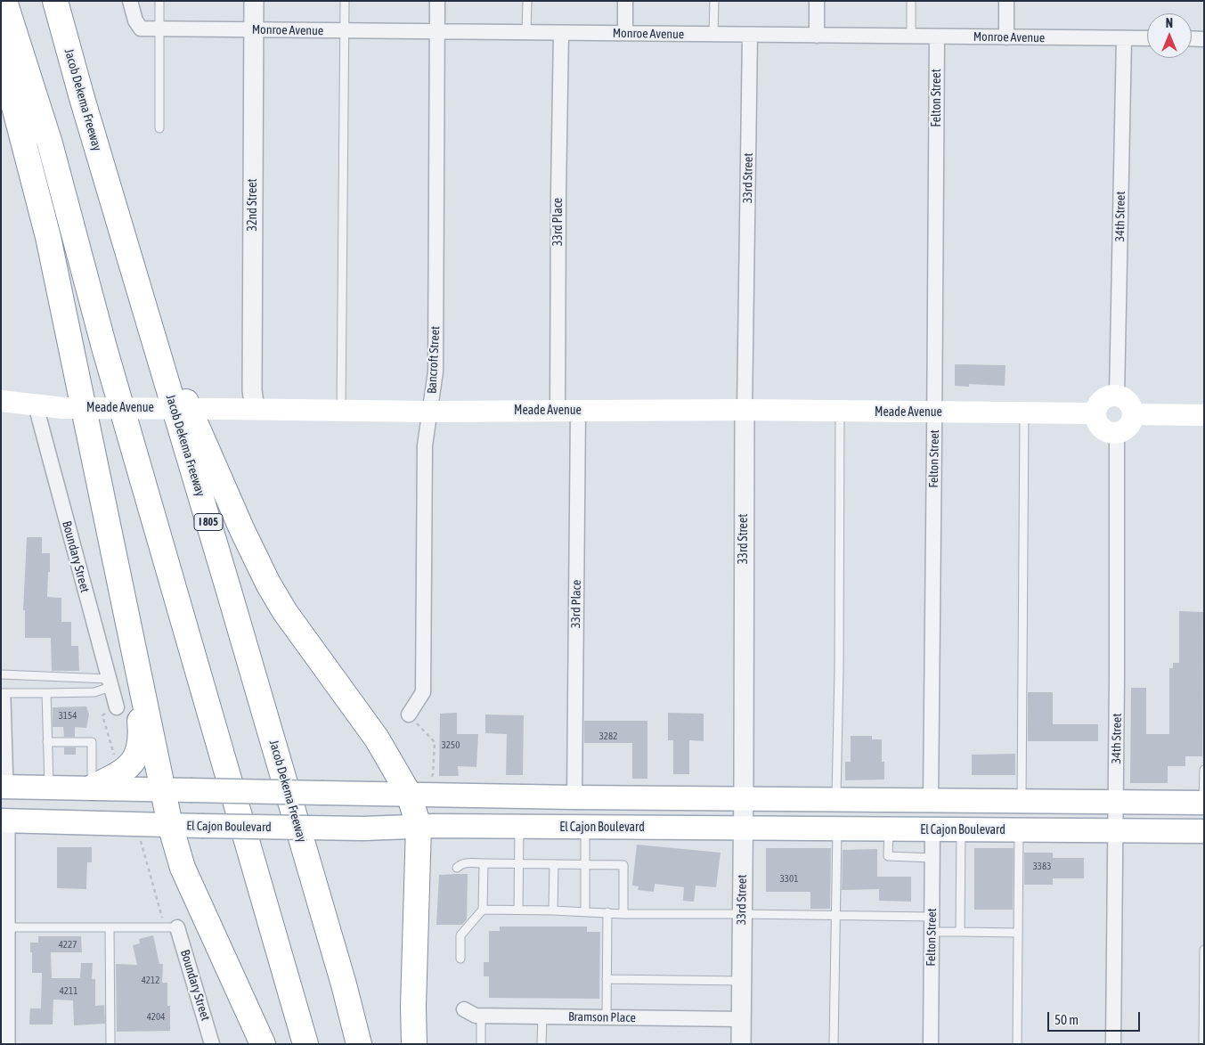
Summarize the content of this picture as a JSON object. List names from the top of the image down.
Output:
{
  "streets": {
    "highway": ["Jacob Dekema Freeway", "I 805"],
    "main road": ["Meade Avenue", "El Cajon Boulevard"],
    "street": [
      "Monroe Avenue",
      "Felton Street",
      "33rd Street",
      "32nd Street",
      "34th Street",
      "33rd Place",
      "Bancroft Street",
      "Boundary Street",
      "Bramson Place"
    ]
  },
  "crossings": [
    ["Monroe Avenue", "Felton Street"],
    ["Monroe Avenue", "33rd Street"],
    ["Monroe Avenue", "32nd Street"],
    ["Monroe Avenue", "34th Street"],
    ["Monroe Avenue", "33rd Place"],
    ["Monroe Avenue", "Bancroft Street"],
    ["Felton Street", "Meade Avenue"],
    ["Felton Street", "El Cajon Boulevard"],
    ["33rd Street", "Meade Avenue"],
    ["33rd Street", "El Cajon Boulevard"],
    ["33rd Street", "Bramson Place"],
    ["32nd Street", "Meade Avenue"],
    ["34th Street", "Meade Avenue"],
    ["34th Street", "El Cajon Boulevard"],
    ["33rd Place", "Meade Avenue"],
    ["Bancroft Street", "Meade Avenue"],
    ["Meade Avenue", "Boundary Street"]
  ],
  "house_numbers": [
    "3154",
    "3282",
    "3250",
    "3383",
    "3301",
    "4227",
    "4212",
    "4211",
    "4204"
  ],
  "scale_bar": "50 m",
  "north": "top"
}
